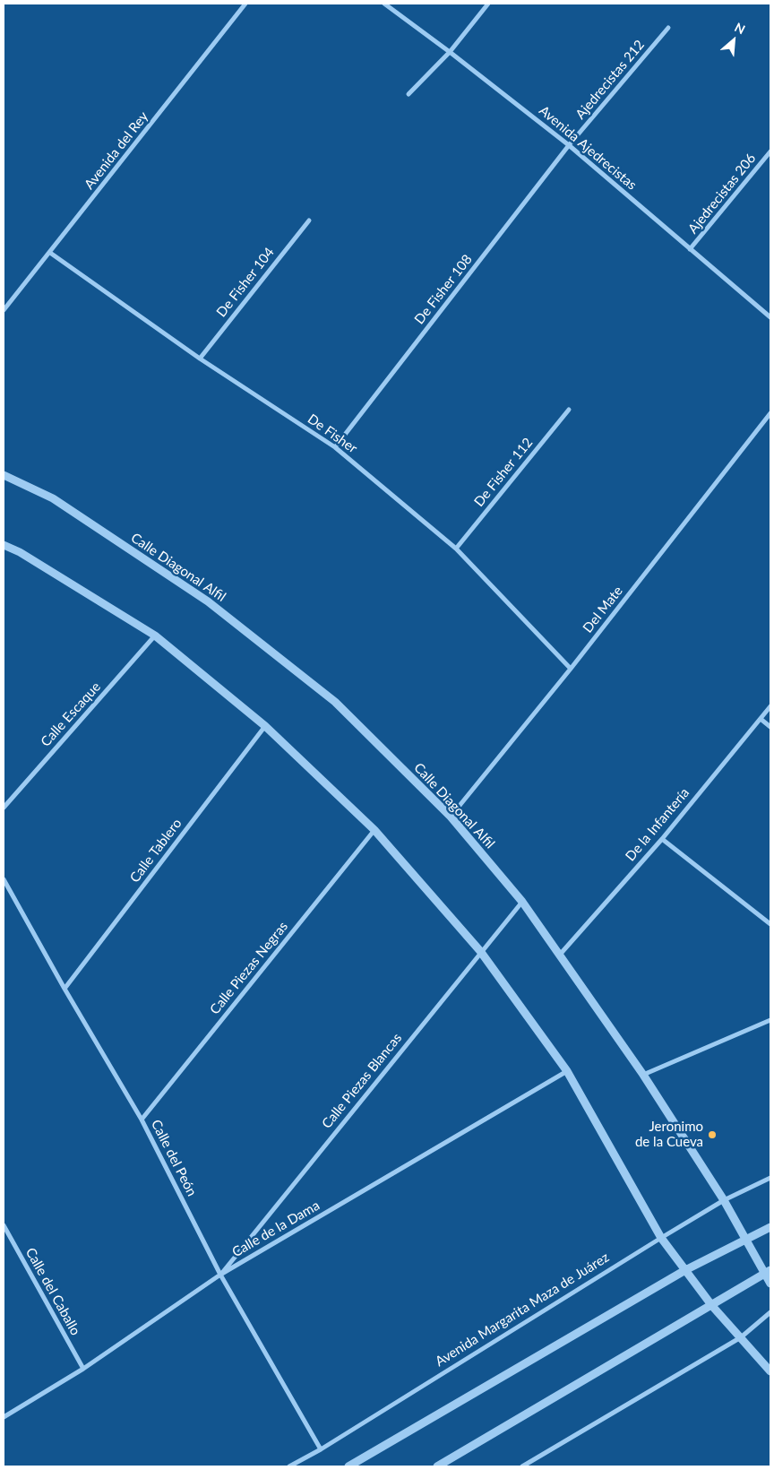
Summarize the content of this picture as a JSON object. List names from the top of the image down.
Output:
{
  "streets": {
    "street": [
      "Ajedrecistas 212",
      "Avenida Ajedrecistas",
      "Avenida del Rey",
      "Ajedrecistas 206",
      "De Fisher 104",
      "De Fisher 108",
      "De Fisher",
      "De Fisher 112",
      "Calle Diagonal Alfil",
      "Del Mate",
      "Calle Escaque",
      "De la Infantería",
      "Calle Tablero",
      "Calle Piezas Negras",
      "Calle Piezas Blancas",
      "Calle del Peón",
      "Calle de la Dama",
      "Calle del Caballo",
      "Avenida Margarita Maza de Juárez"
    ]
  },
  "crossings": [
    ["Ajedrecistas 212", "Avenida Ajedrecistas"],
    ["Ajedrecistas 212", "De Fisher 108"],
    ["Avenida Ajedrecistas", "Ajedrecistas 206"],
    ["Avenida Ajedrecistas", "De Fisher 108"],
    ["Avenida del Rey", "De Fisher"],
    ["De Fisher 104", "De Fisher"],
    ["De Fisher 108", "De Fisher"],
    ["De Fisher", "De Fisher 112"],
    ["De Fisher", "Del Mate"],
    ["Calle Diagonal Alfil", "Del Mate"],
    ["Calle Diagonal Alfil", "De la Infantería"],
    ["Calle Diagonal Alfil", "Calle Piezas Blancas"],
    ["Calle Diagonal Alfil", "Avenida Margarita Maza de Juárez"],
    ["Calle Tablero", "Calle del Peón"],
    ["Calle Piezas Negras", "Calle del Peón"],
    ["Calle Piezas Blancas", "Calle del Peón"],
    ["Calle Piezas Blancas", "Calle de la Dama"],
    ["Calle del Peón", "Calle de la Dama"],
    ["Calle del Peón", "Avenida Margarita Maza de Juárez"],
    ["Calle de la Dama", "Calle del Caballo"]
  ],
  "places": ["Jeronimo de la Cueva"],
  "north": "top right"
}
